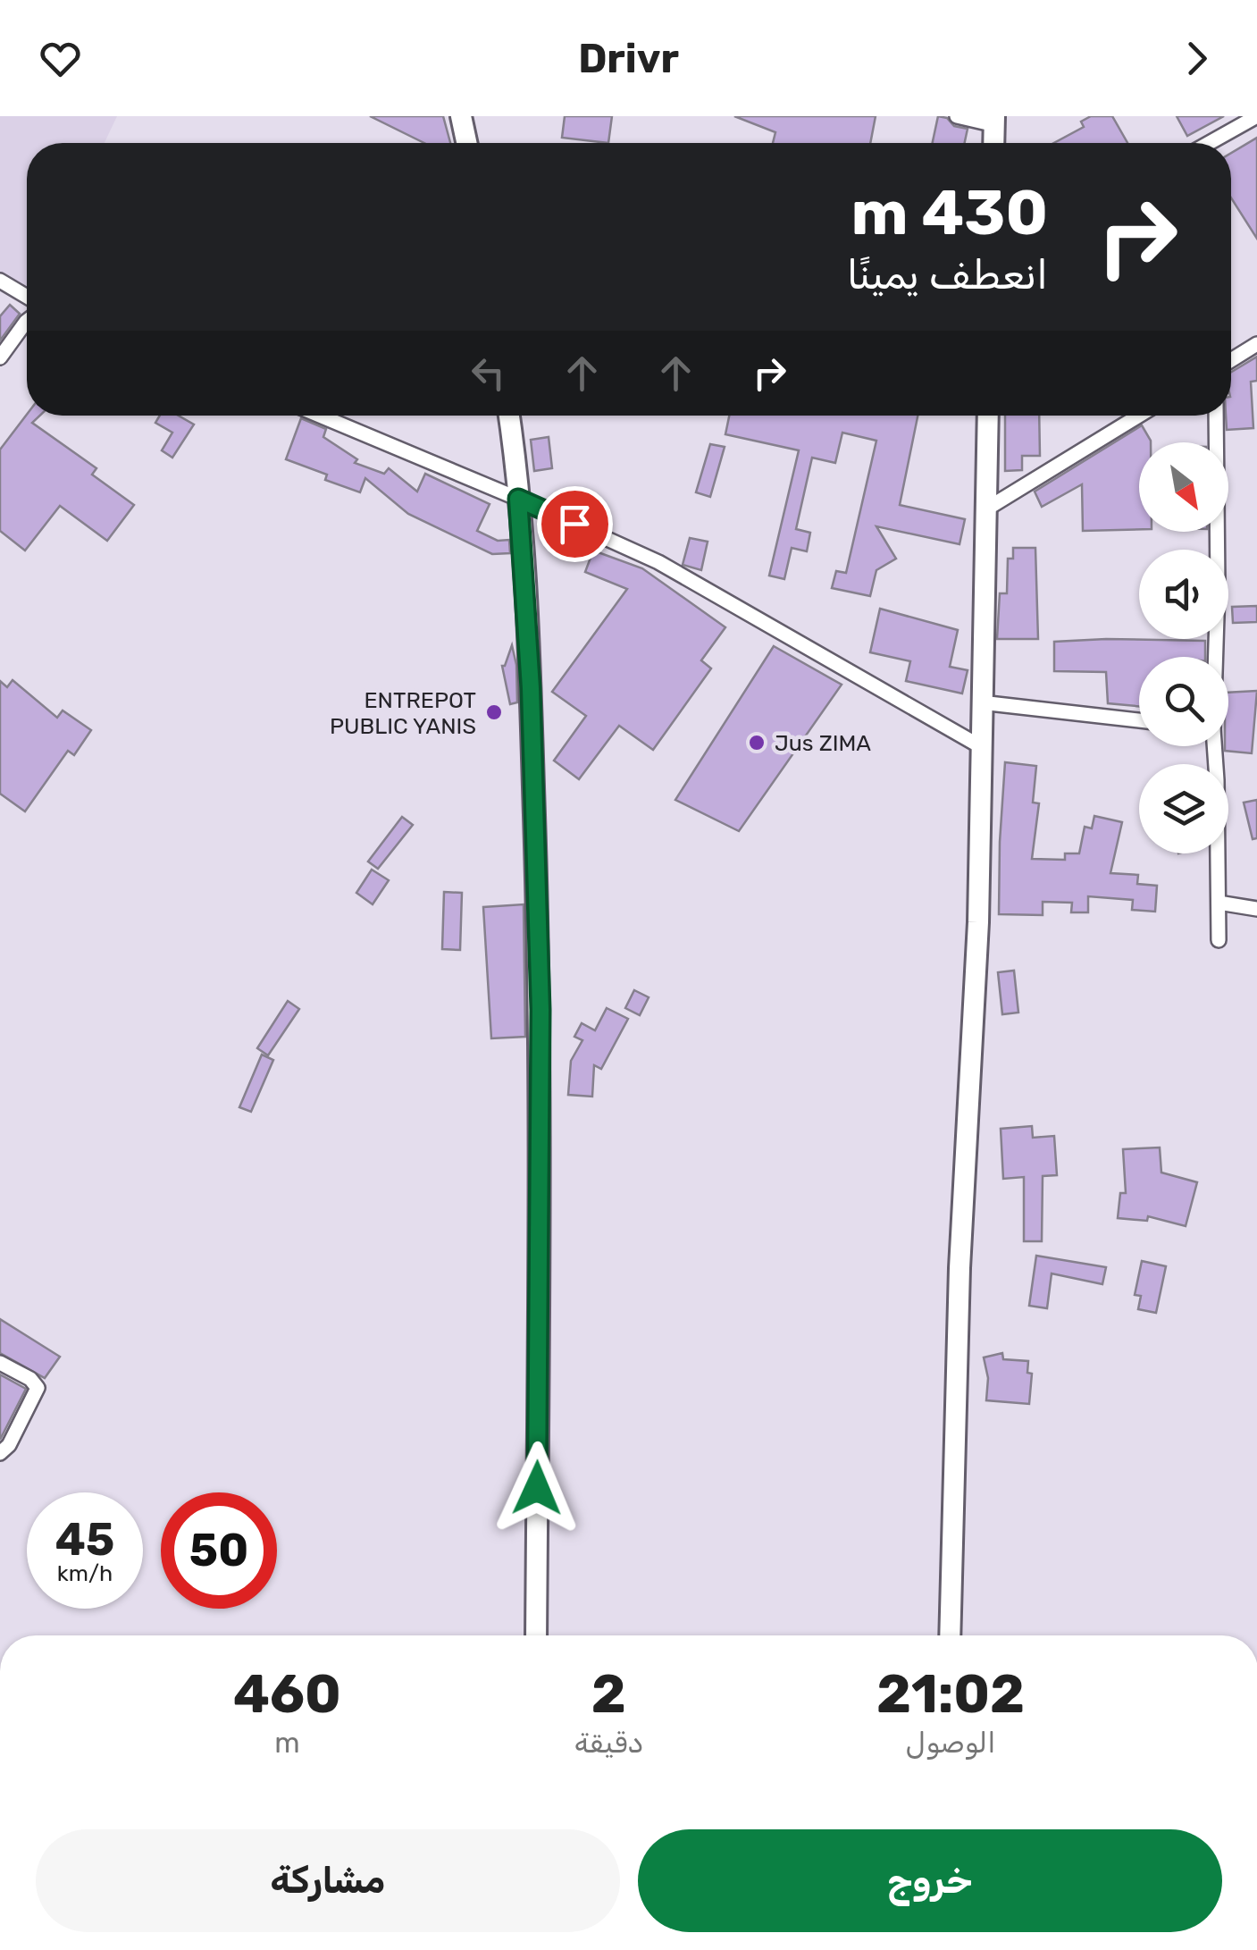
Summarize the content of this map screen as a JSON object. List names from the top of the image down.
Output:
{
  "places": ["ENTREPOT PUBLIC YANIS", "Jus ZIMA"],
  "north": "bottom right",
  "page": {
    "header": "Drivr",
    "turn": ["430 m", "انعطف يمينًا"],
    "speed": "45 km/h",
    "limit": "50",
    "eta": [
      "21:02",
      "الوصول",
      "2",
      "دقيقة",
      "460",
      "m"
    ],
    "buttons": ["خروج", "مشاركة"]
  }
}
